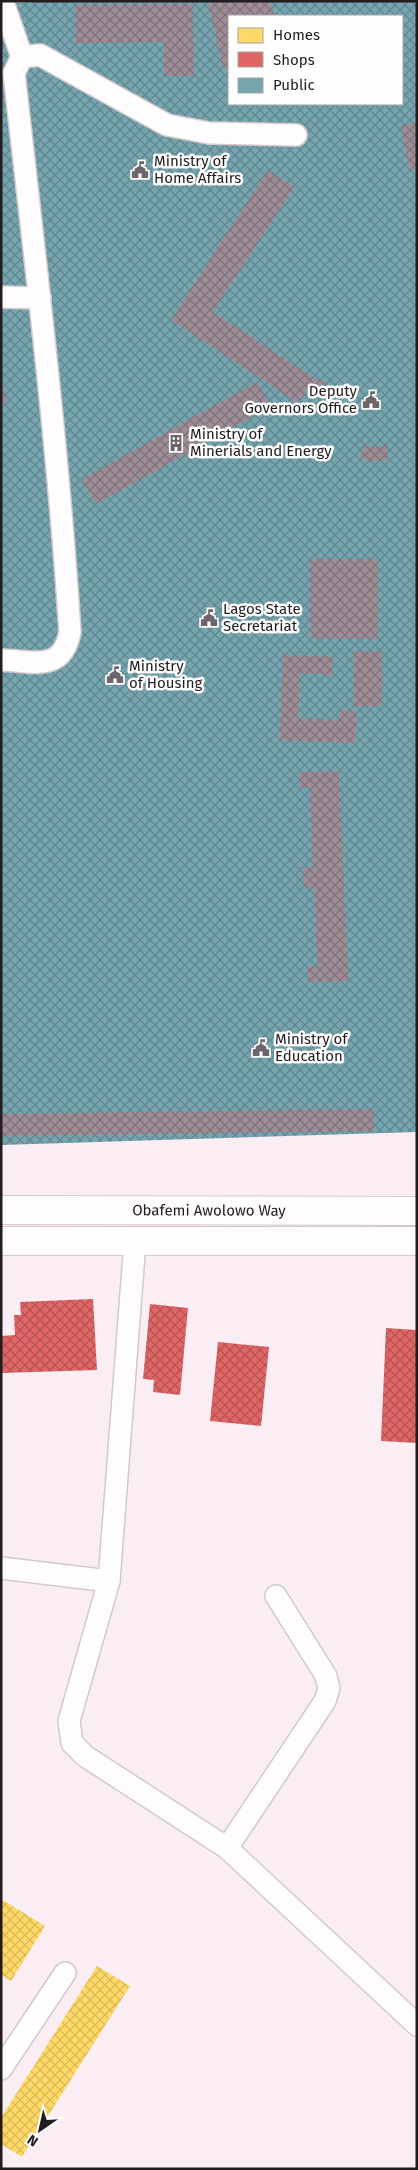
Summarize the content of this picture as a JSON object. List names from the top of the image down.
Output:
{
  "streets": {
    "main road": ["Obafemi Awolowo Way"]
  },
  "places": {
    "public building": [
      "Ministry of Home Affairs",
      "Deputy Governors Office",
      "Lagos State Secretariat",
      "Ministry of Housing",
      "Ministry of Education"
    ],
    "building": ["Ministry of Minerials and Energy"]
  },
  "legend": ["Homes", "Shops", "Public"],
  "north": "bottom left"
}
